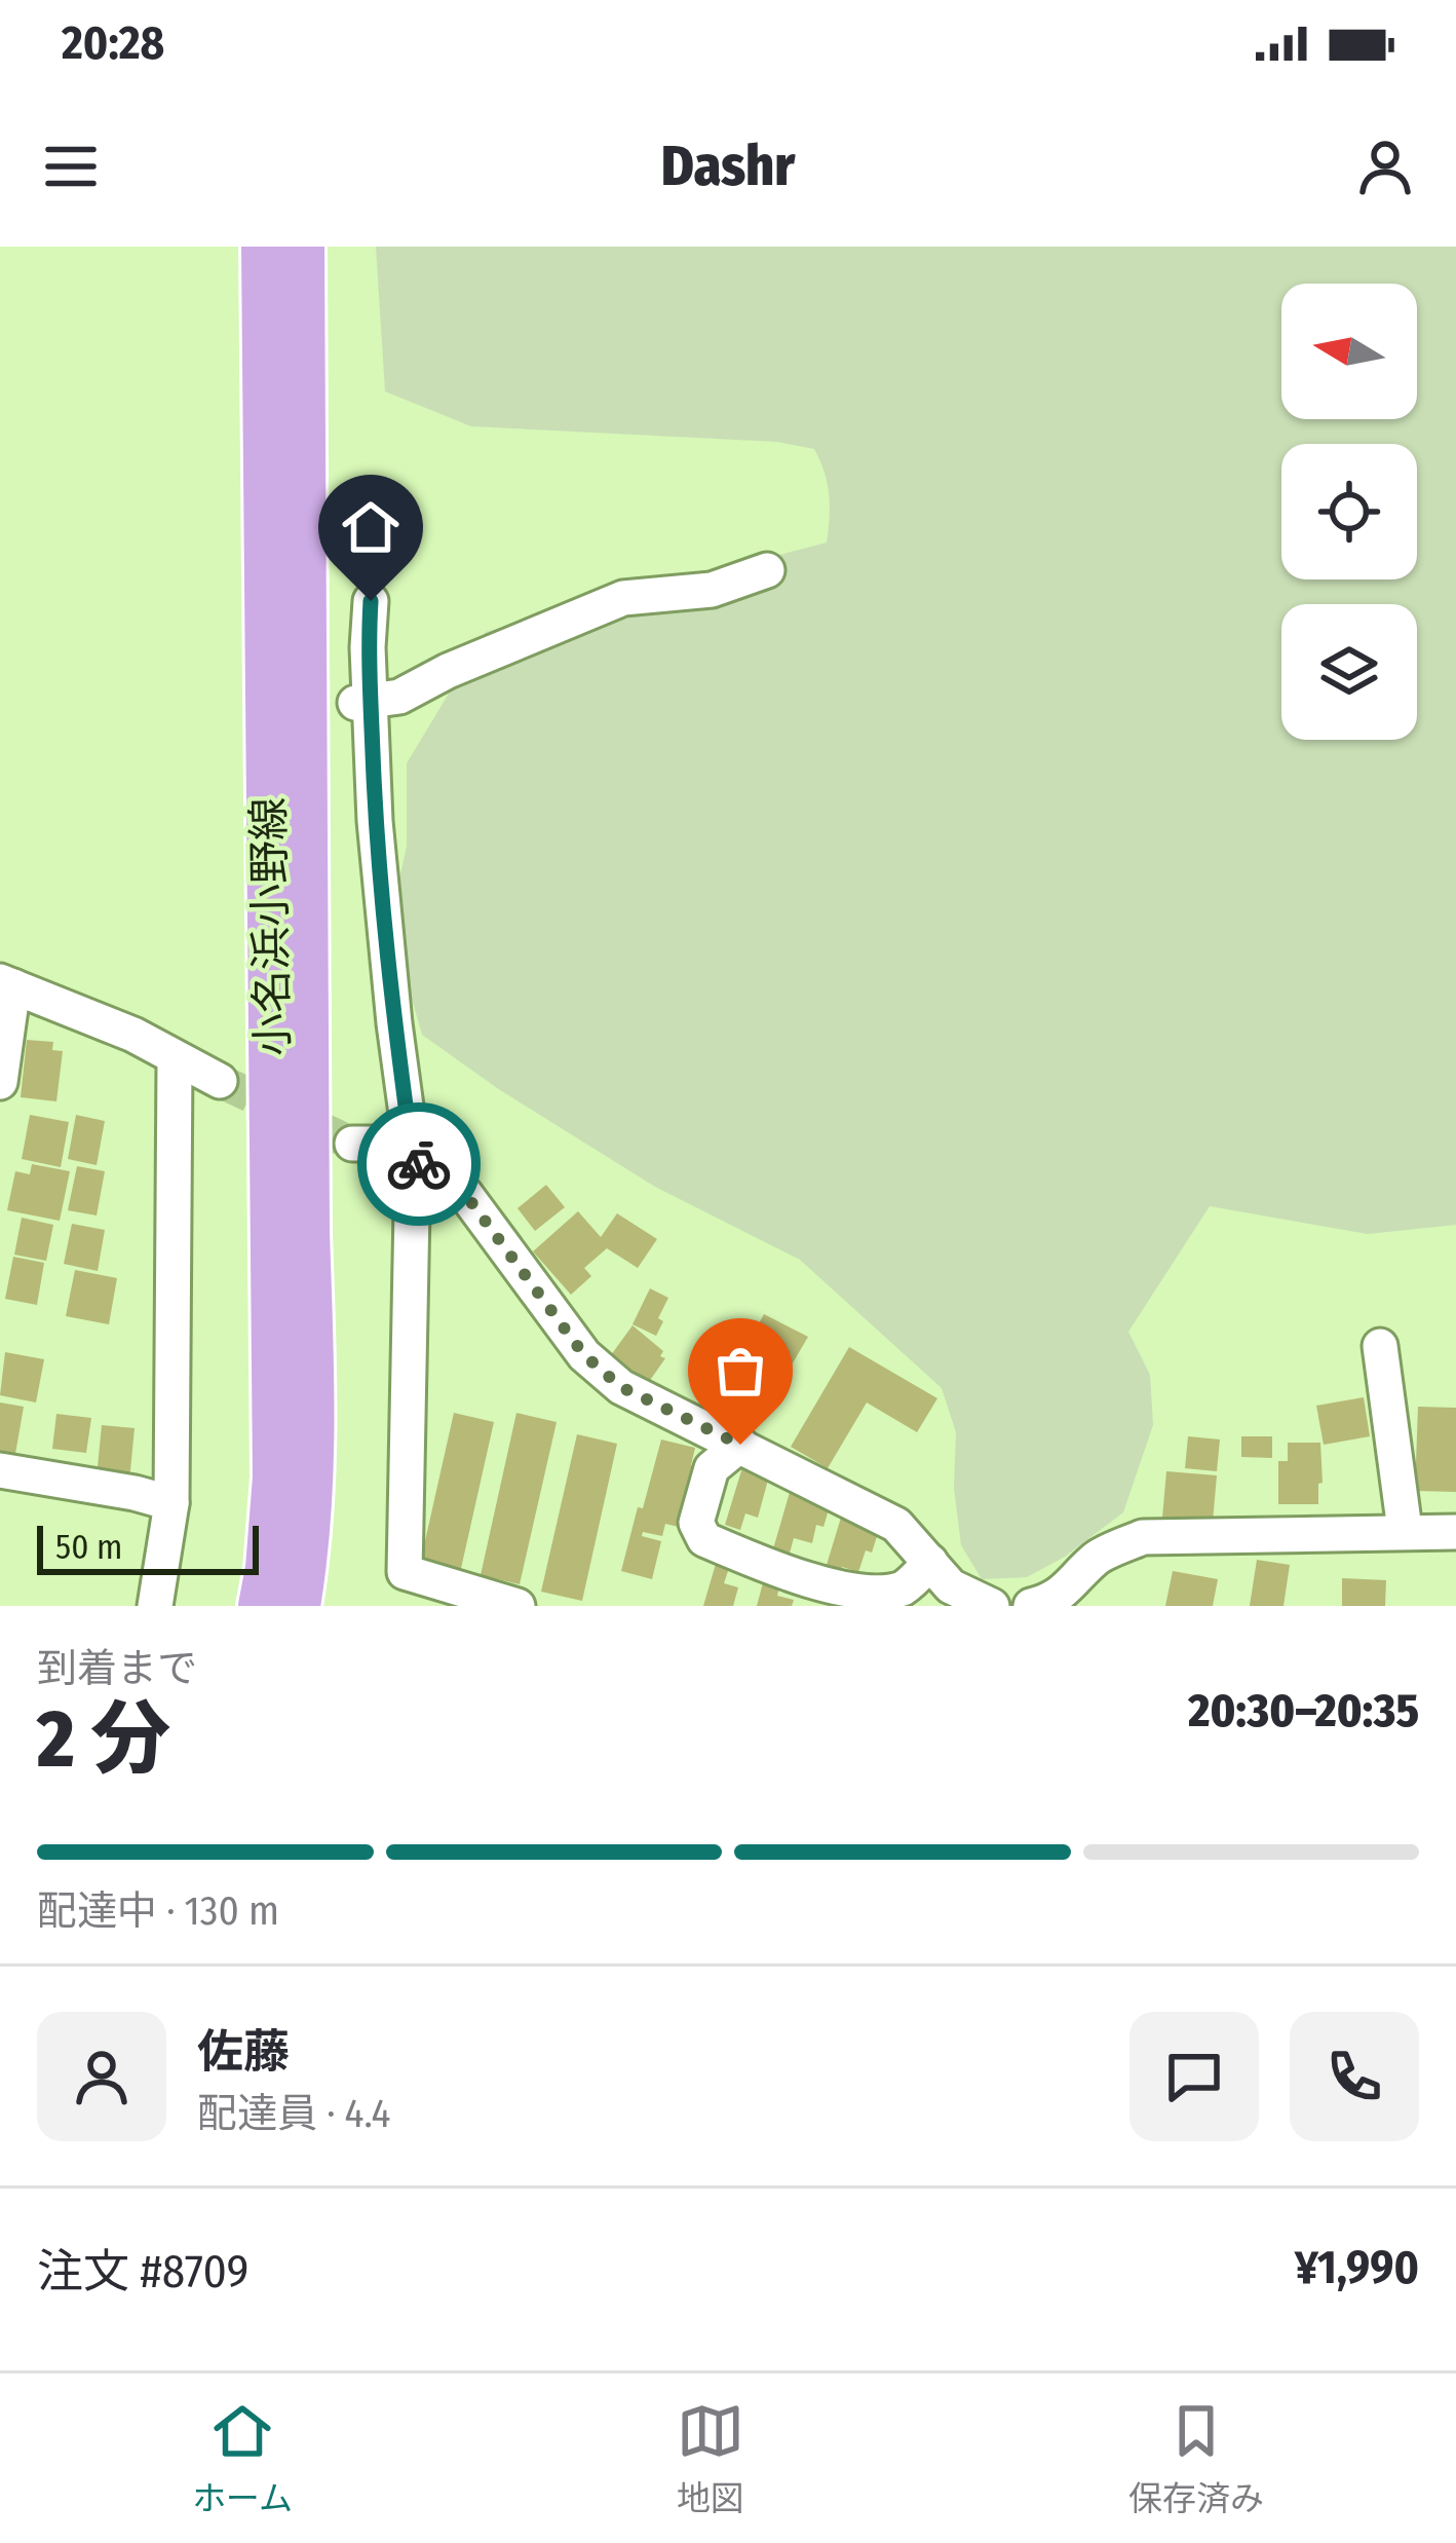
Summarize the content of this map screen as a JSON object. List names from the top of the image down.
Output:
{
  "streets": {
    "main road": ["小名浜小野線"]
  },
  "scale_bar": "50 m",
  "north": "left",
  "page": {
    "status": "20:28",
    "header": "Dashr",
    "scale": "50 m",
    "heading": ["2 分", "到着まで", "20:30–20:35"],
    "panel": [
      "佐藤",
      "配達員 · 4.4",
      "注文 #8709",
      "¥1,990"
    ],
    "bar": "配達中 · 130 m",
    "tabs": ["ホーム", "地図", "保存済み"]
  }
}
